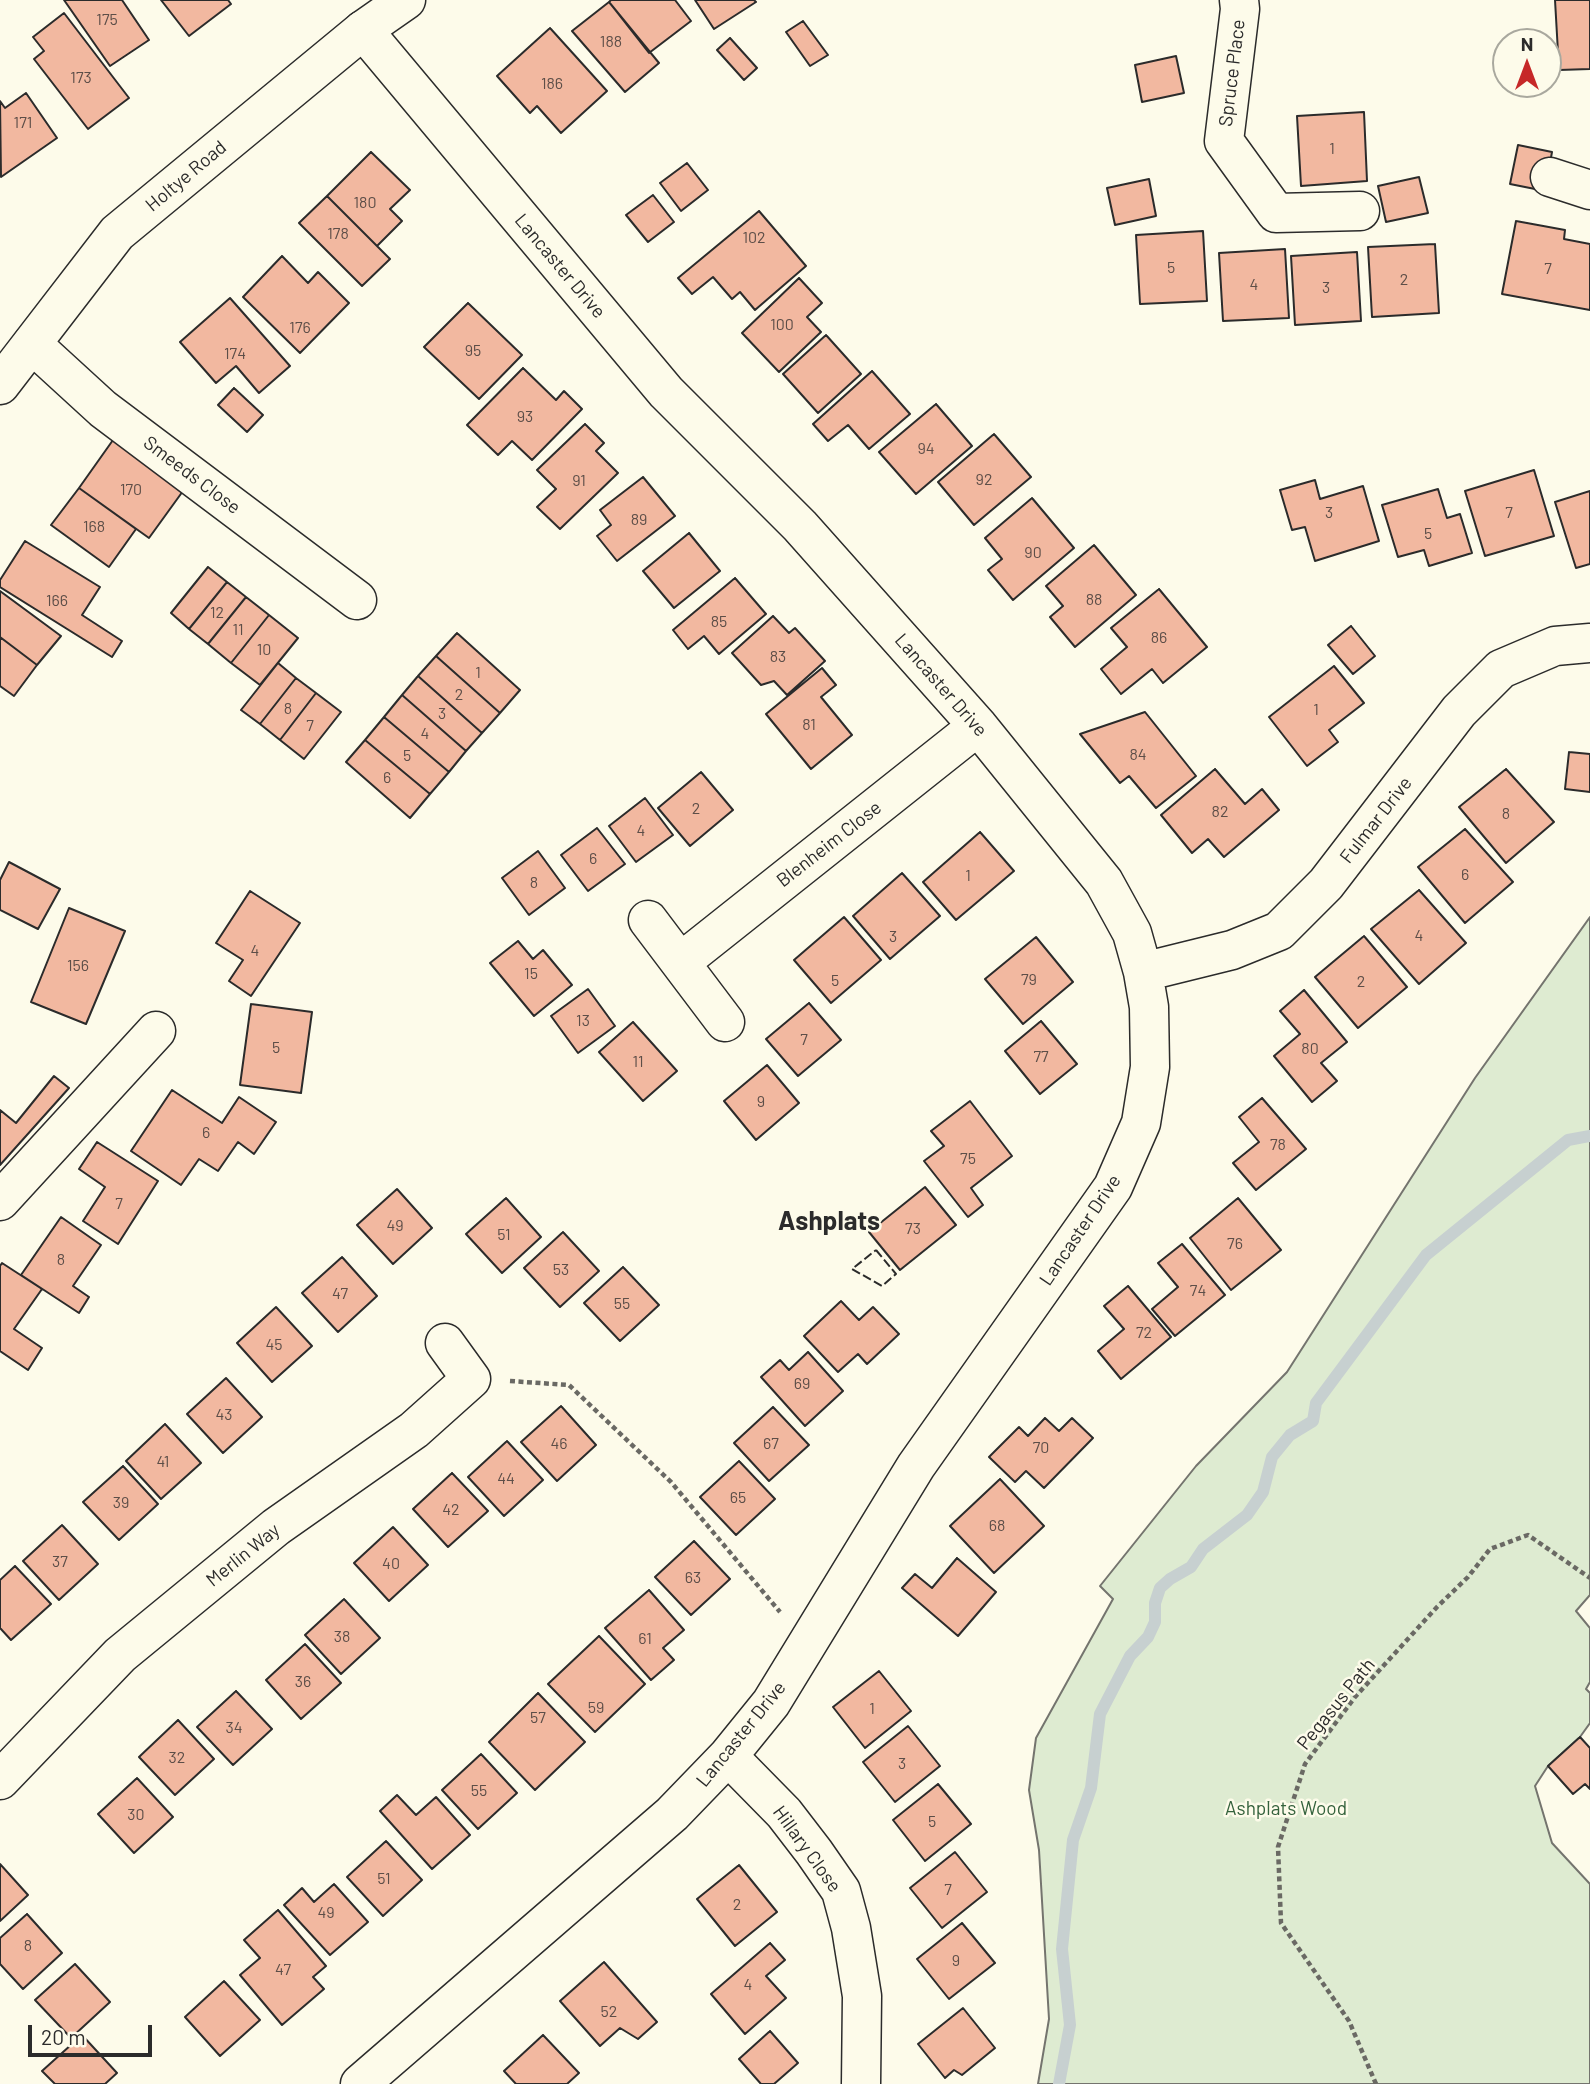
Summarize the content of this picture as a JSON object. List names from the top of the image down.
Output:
{
  "streets": {
    "street": [
      "Spruce Place",
      "Holtye Road",
      "Lancaster Drive",
      "Smeeds Close",
      "Fulmar Drive",
      "Blenheim Close",
      "Merlin Way",
      "Hillary Close"
    ],
    "path": ["Pegasus Path"]
  },
  "crossings": [
    ["Holtye Road", "Lancaster Drive"],
    ["Holtye Road", "Smeeds Close"],
    ["Lancaster Drive", "Fulmar Drive"],
    ["Lancaster Drive", "Blenheim Close"],
    ["Lancaster Drive", "Hillary Close"]
  ],
  "districts": ["Ashplats"],
  "parks": ["Ashplats Wood"],
  "house_numbers": [
    "175",
    "188",
    "173",
    "186",
    "171",
    "1",
    "180",
    "178",
    "102",
    "5",
    "7",
    "2",
    "4",
    "3",
    "100",
    "176",
    "95",
    "174",
    "93",
    "94",
    "92",
    "91",
    "170",
    "3",
    "7",
    "89",
    "168",
    "5",
    "90",
    "88",
    "166",
    "12",
    "85",
    "11",
    "86",
    "10",
    "83",
    "1",
    "2",
    "8",
    "1",
    "3",
    "81",
    "7",
    "4",
    "84",
    "5",
    "6",
    "2",
    "82",
    "8",
    "4",
    "6",
    "6",
    "1",
    "8",
    "4",
    "3",
    "4",
    "156",
    "15",
    "79",
    "5",
    "2",
    "13",
    "7",
    "5",
    "80",
    "77",
    "11",
    "9",
    "6",
    "78",
    "75",
    "7",
    "49",
    "73",
    "51",
    "76",
    "8",
    "53",
    "74",
    "47",
    "55",
    "72",
    "45",
    "69",
    "43",
    "46",
    "67",
    "70",
    "41",
    "44",
    "65",
    "39",
    "42",
    "68",
    "37",
    "40",
    "63",
    "38",
    "61",
    "36",
    "59",
    "1",
    "57",
    "34",
    "32",
    "3",
    "55",
    "30",
    "5",
    "51",
    "7",
    "2",
    "49",
    "8",
    "9",
    "47",
    "4",
    "52"
  ],
  "scale_bar": "20 m",
  "north": "top"
}
